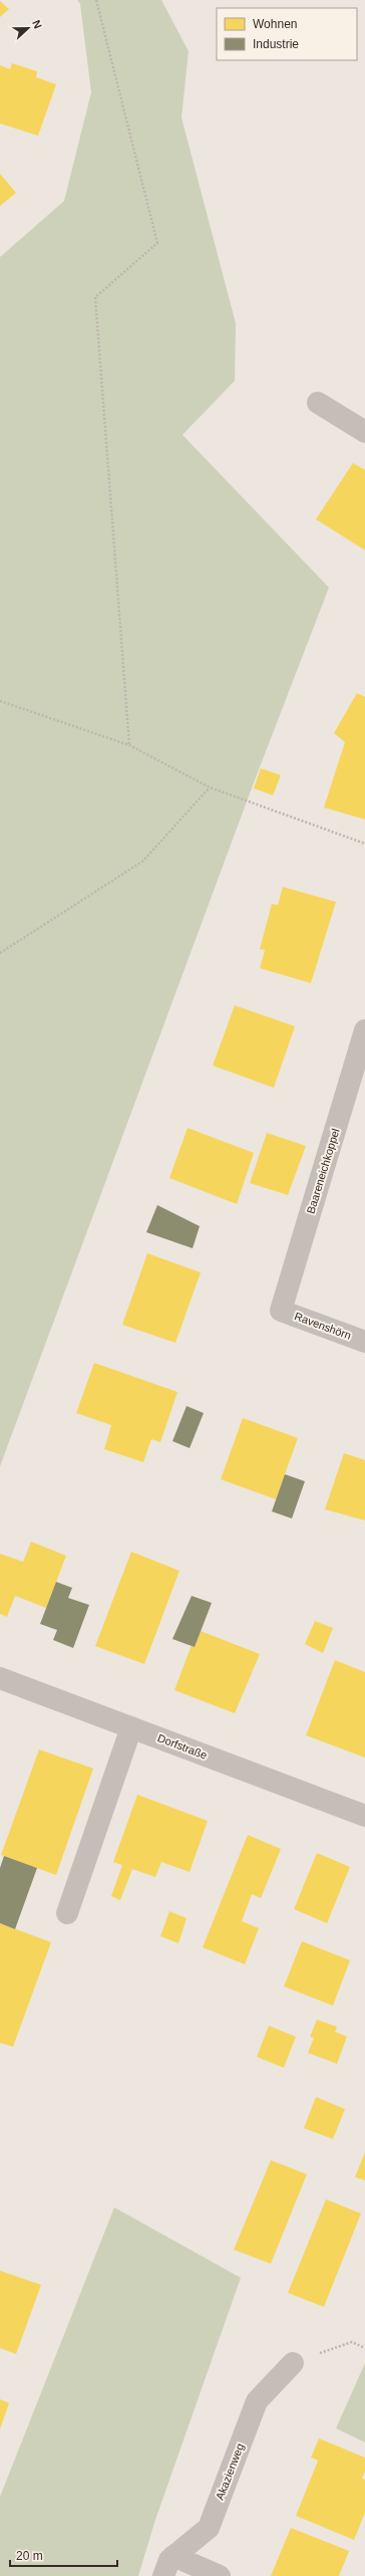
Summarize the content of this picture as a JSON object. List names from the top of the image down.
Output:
{
  "streets": {
    "street": [
      "Baareneichkoppel",
      "Ravenshörn",
      "Dorfstraße",
      "Akazienweg"
    ]
  },
  "crossings": [
    ["Baareneichkoppel", "Ravenshörn"]
  ],
  "legend": ["Wohnen", "Industrie"],
  "scale_bar": "20 m",
  "north": "right"
}
